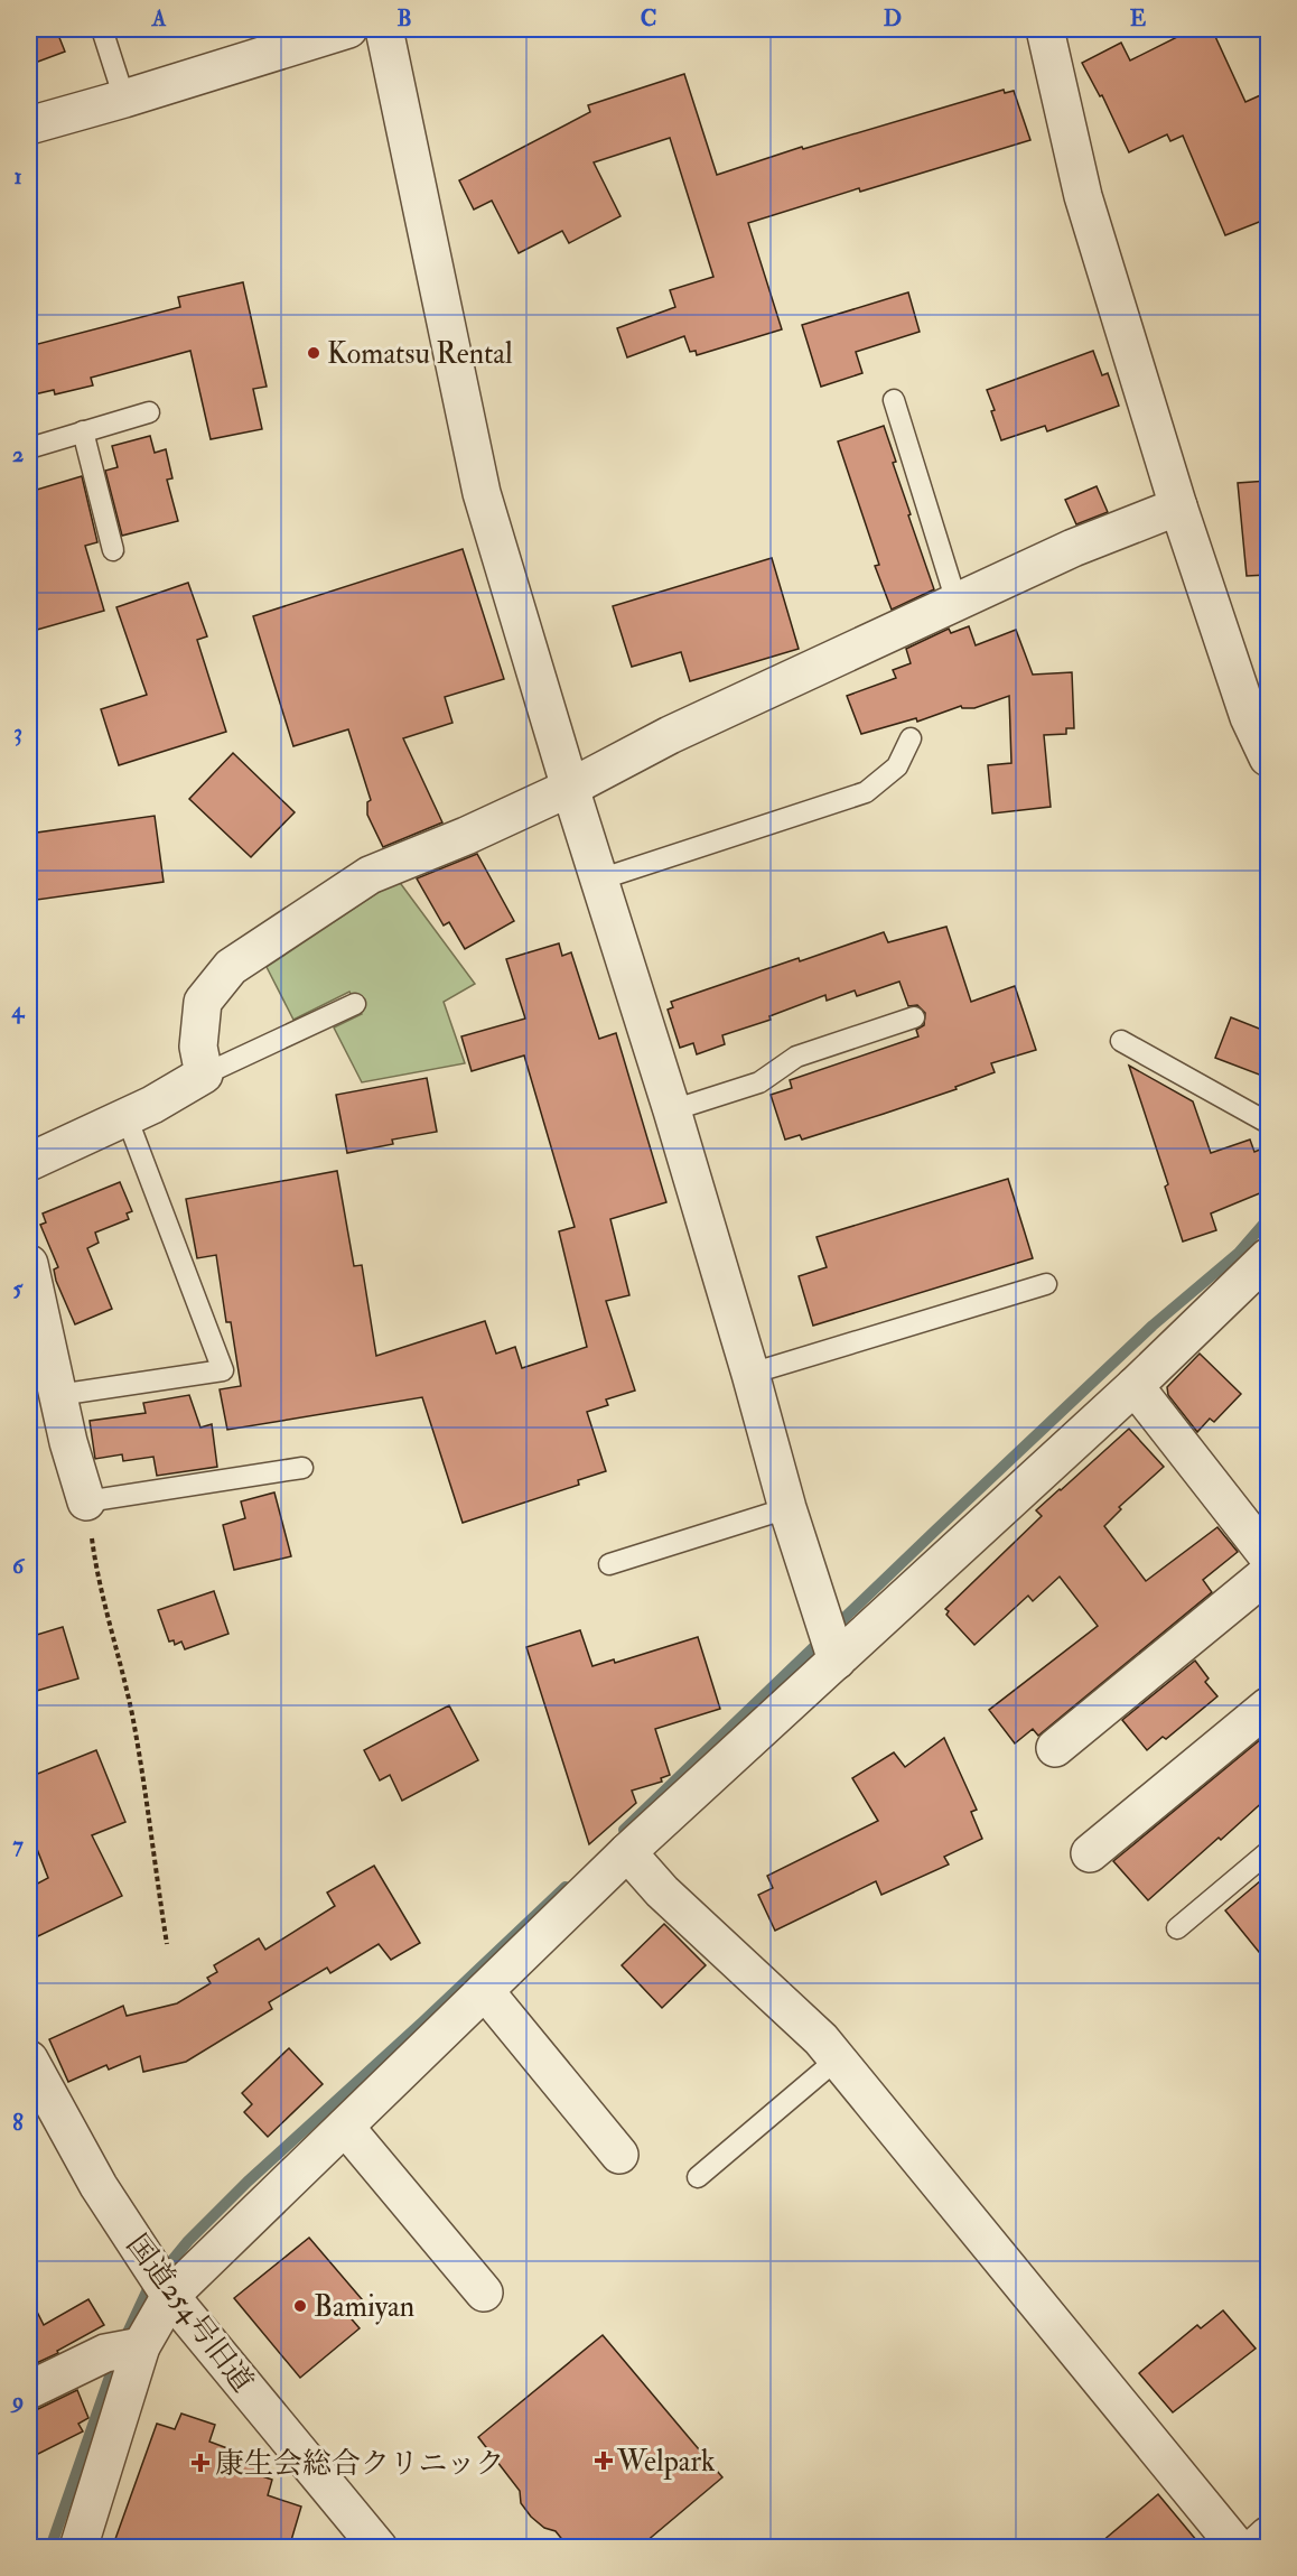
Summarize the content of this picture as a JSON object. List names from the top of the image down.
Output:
{
  "streets": {
    "street": ["国道254号旧道"]
  },
  "places": {
    "other": ["Komatsu Rental", "Bamiyan"],
    "health": ["Welpark", "康生会総合クリニック"]
  },
  "grid": {
    "columns": [
      "A",
      "B",
      "C",
      "D",
      "E"
    ],
    "rows": [
      "1",
      "2",
      "3",
      "4",
      "5",
      "6",
      "7",
      "8",
      "9"
    ]
  }
}
